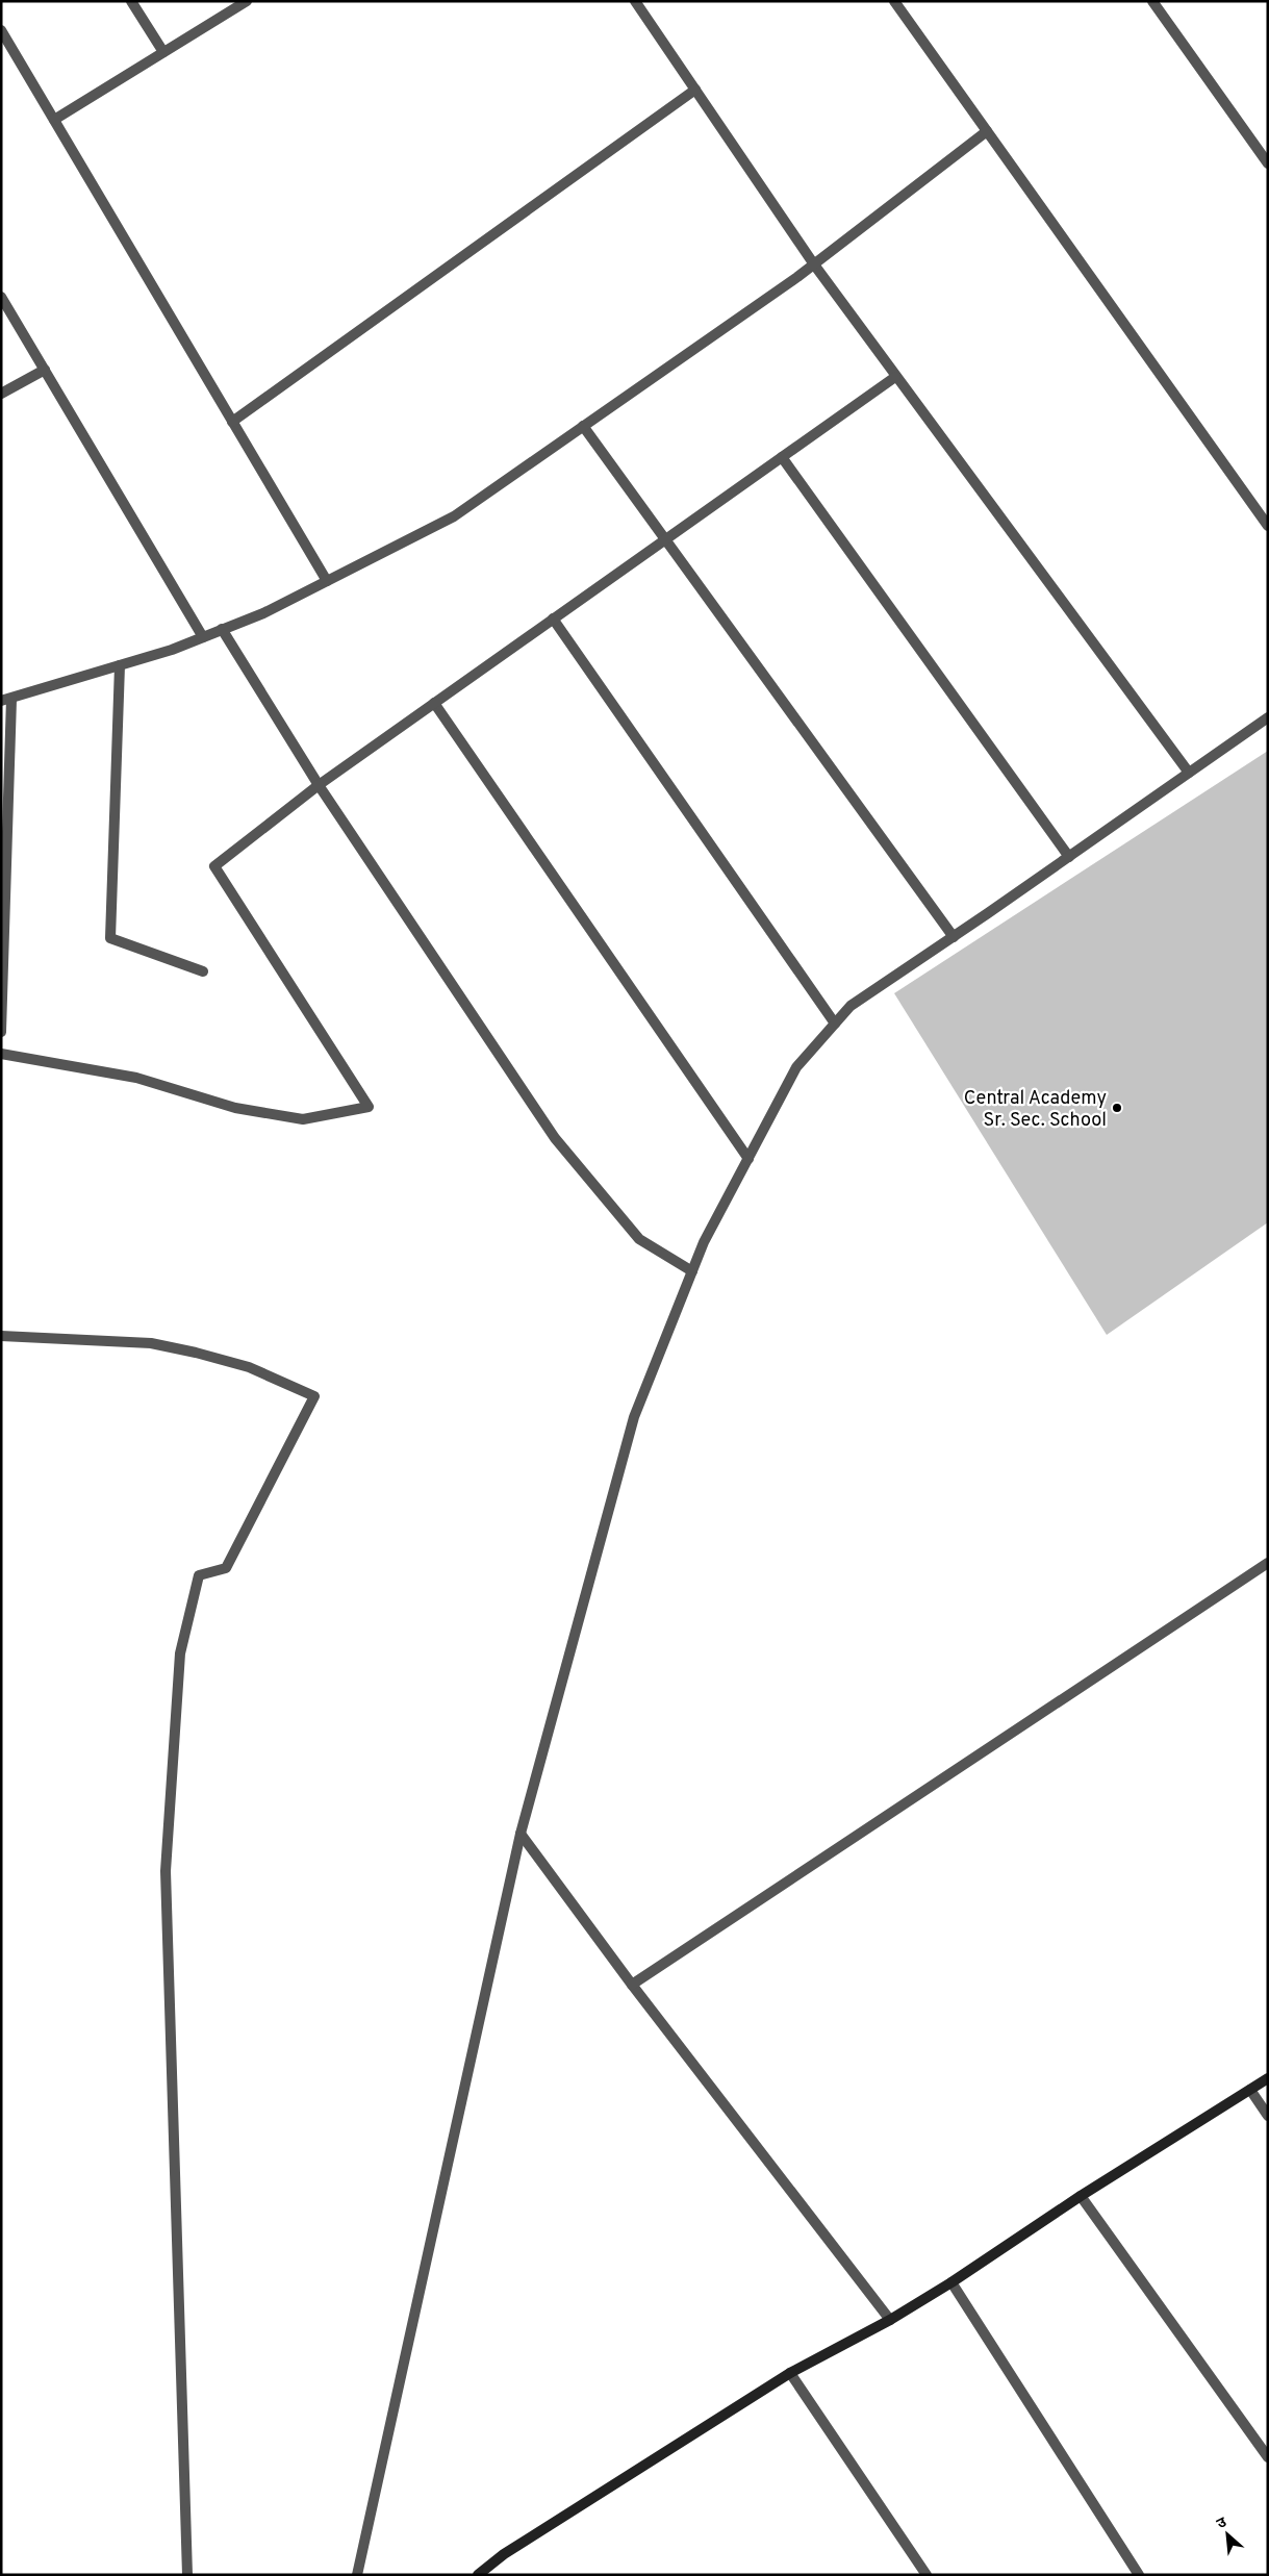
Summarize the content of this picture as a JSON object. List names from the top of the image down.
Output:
{
  "places": ["Central Academy Sr. Sec. School"],
  "north": "top left"
}
